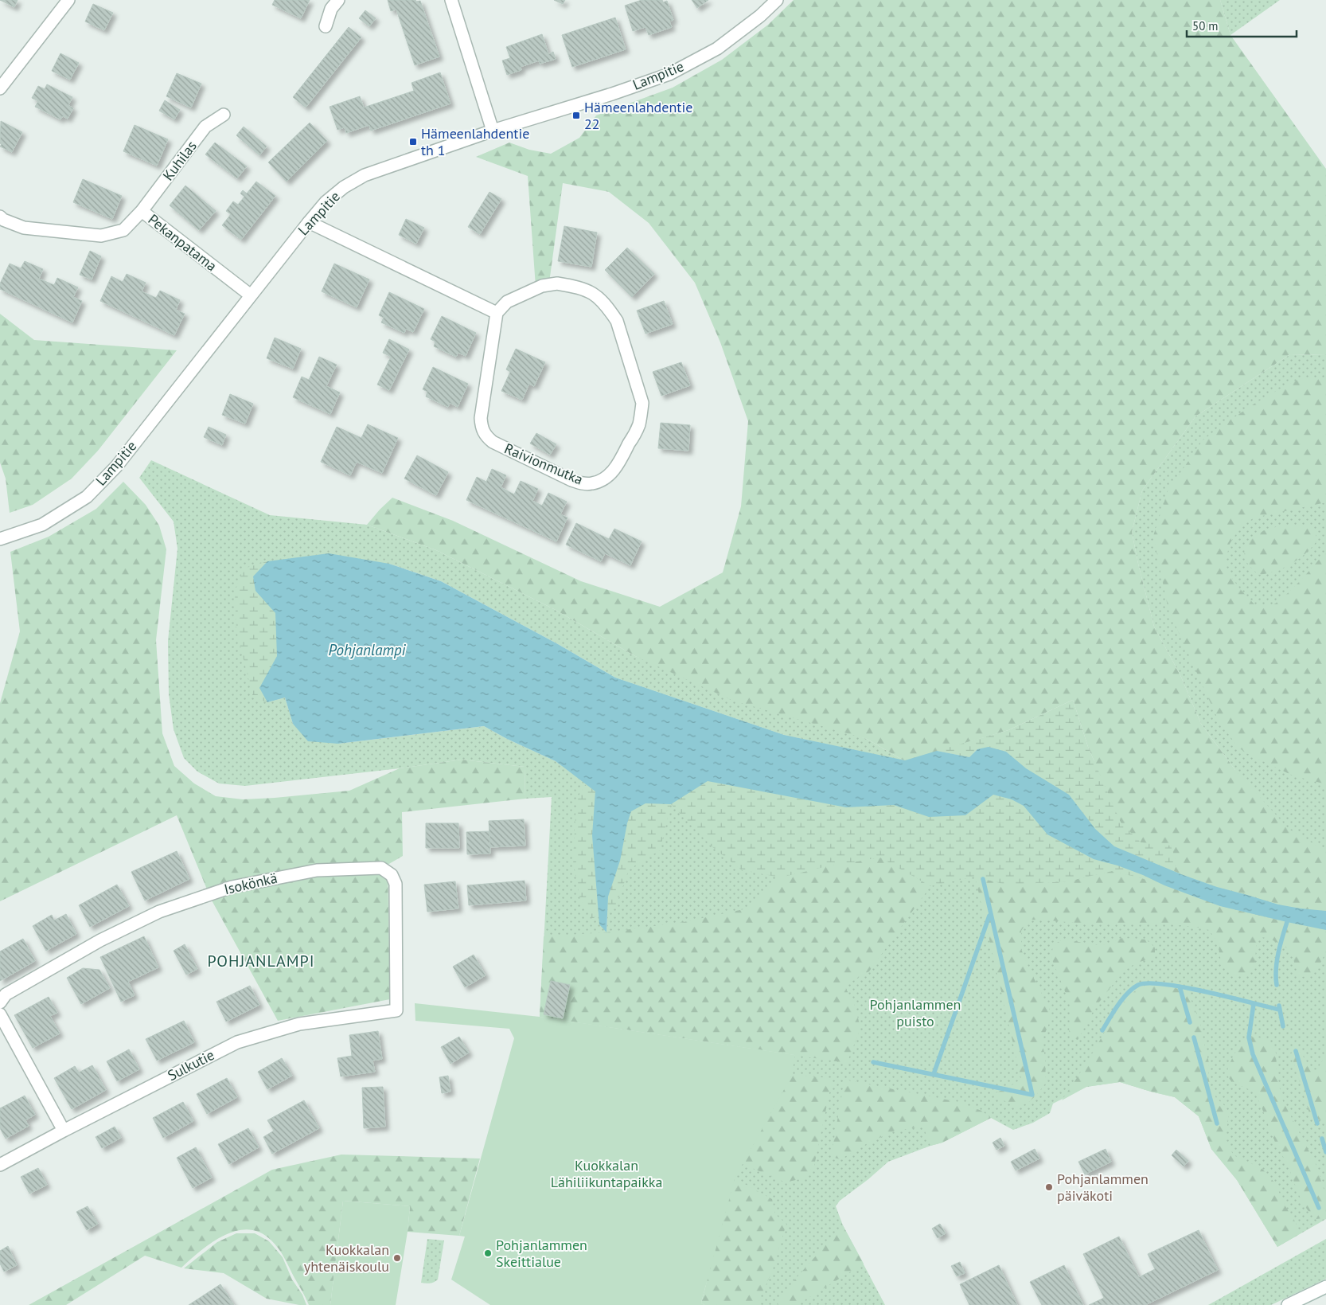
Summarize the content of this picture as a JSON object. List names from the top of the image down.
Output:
{
  "streets": {
    "street": [
      "Lampitie",
      "Kuhilas",
      "Pekanpatama",
      "Raivionmutka",
      "Isokönkä",
      "Sulkutie"
    ]
  },
  "crossings": [
    ["Lampitie", "Pekanpatama"],
    ["Kuhilas", "Pekanpatama"],
    ["Isokönkä", "Sulkutie"]
  ],
  "districts": ["POHJANLAMPI"],
  "water": ["Pohjanlampi"],
  "parks": ["Pohjanlammen puisto", "Kuokkalan Lähiliikuntapaikka"],
  "places": {
    "transit": ["Hämeenlahdentie 22", "Hämeenlahdentie th 1"],
    "other": ["Pohjanlammen päiväkoti", "Pohjanlammen Skeittialue", "Kuokkalan yhtenäiskoulu"]
  },
  "scale_bar": "50 m"
}
